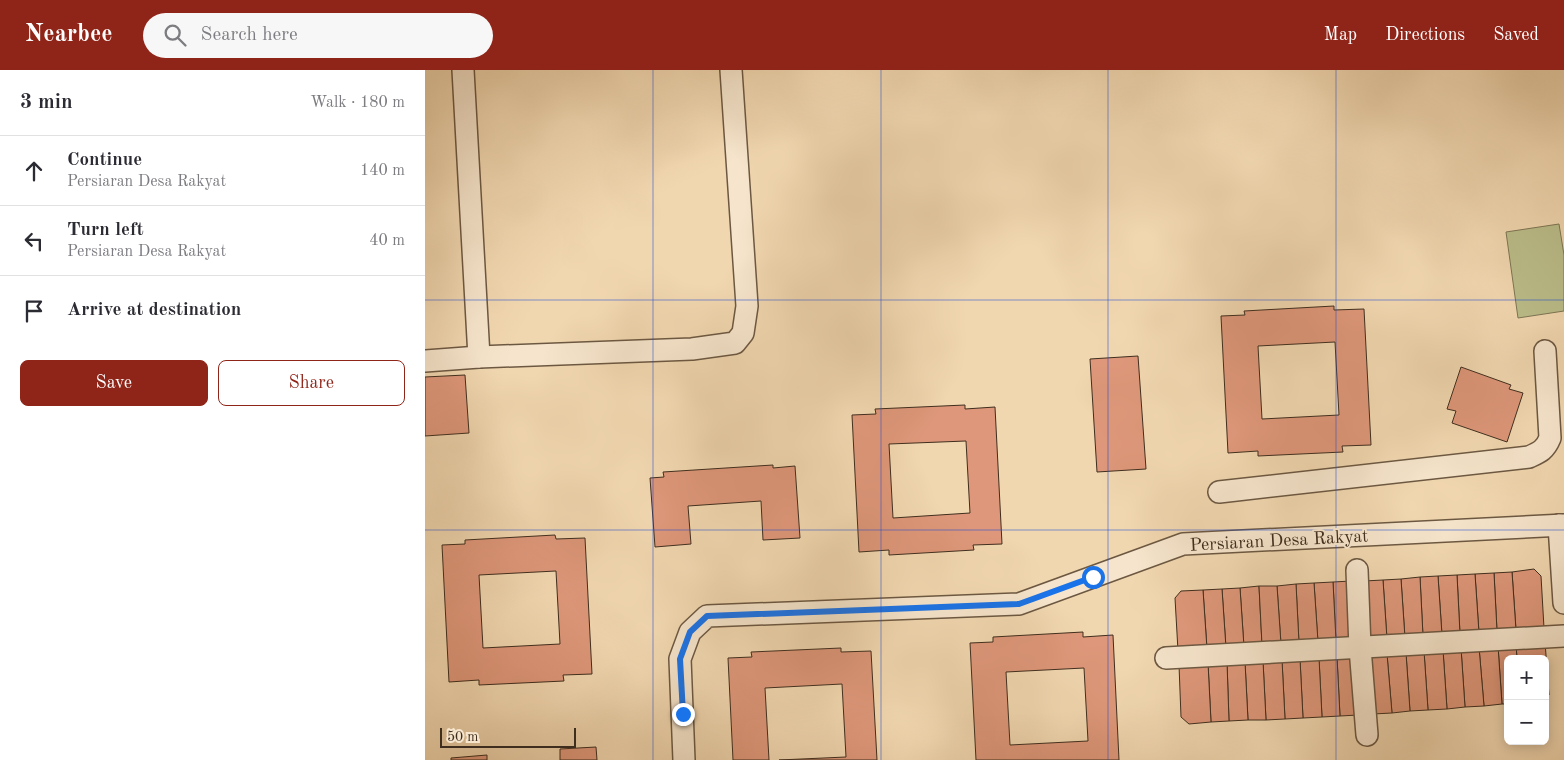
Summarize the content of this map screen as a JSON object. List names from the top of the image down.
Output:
{
  "streets": {
    "street": ["Persiaran Desa Rakyat"]
  },
  "scale_bar": "50 m",
  "page": {
    "header": "Nearbee",
    "search": "Search here",
    "nav": ["Map", "Directions", "Saved"],
    "heading": ["3 min", "Walk · 180 m"],
    "list": [
      ["Continue", "Persiaran Desa Rakyat", "140 m"],
      ["Turn left", "Persiaran Desa Rakyat", "40 m"],
      "Arrive at destination"
    ],
    "buttons": ["Save", "Share"],
    "map_buttons": ["+", "−"],
    "scale": "50 m"
  }
}
